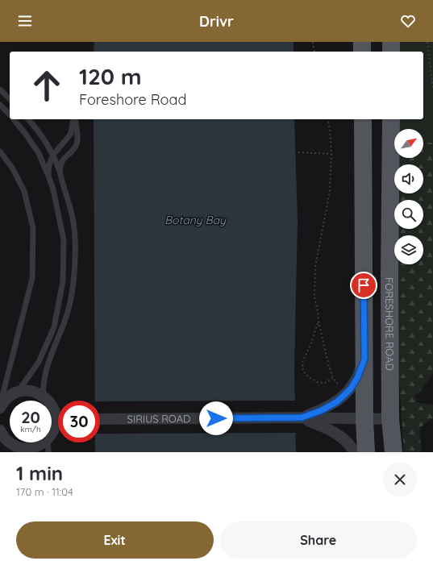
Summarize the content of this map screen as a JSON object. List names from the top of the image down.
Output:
{
  "streets": {
    "main road": ["FORESHORE ROAD"],
    "street": ["SIRIUS ROAD"]
  },
  "crossings": [
    ["FORESHORE ROAD", "SIRIUS ROAD"]
  ],
  "water": ["Botany Bay"],
  "north": "top right",
  "page": {
    "header": "Drivr",
    "turn": ["120 m", "Foreshore Road"],
    "speed": "20 km/h",
    "limit": "30",
    "heading": ["1 min", "170 m · 11:04"],
    "buttons": ["Exit", "Share"]
  }
}
